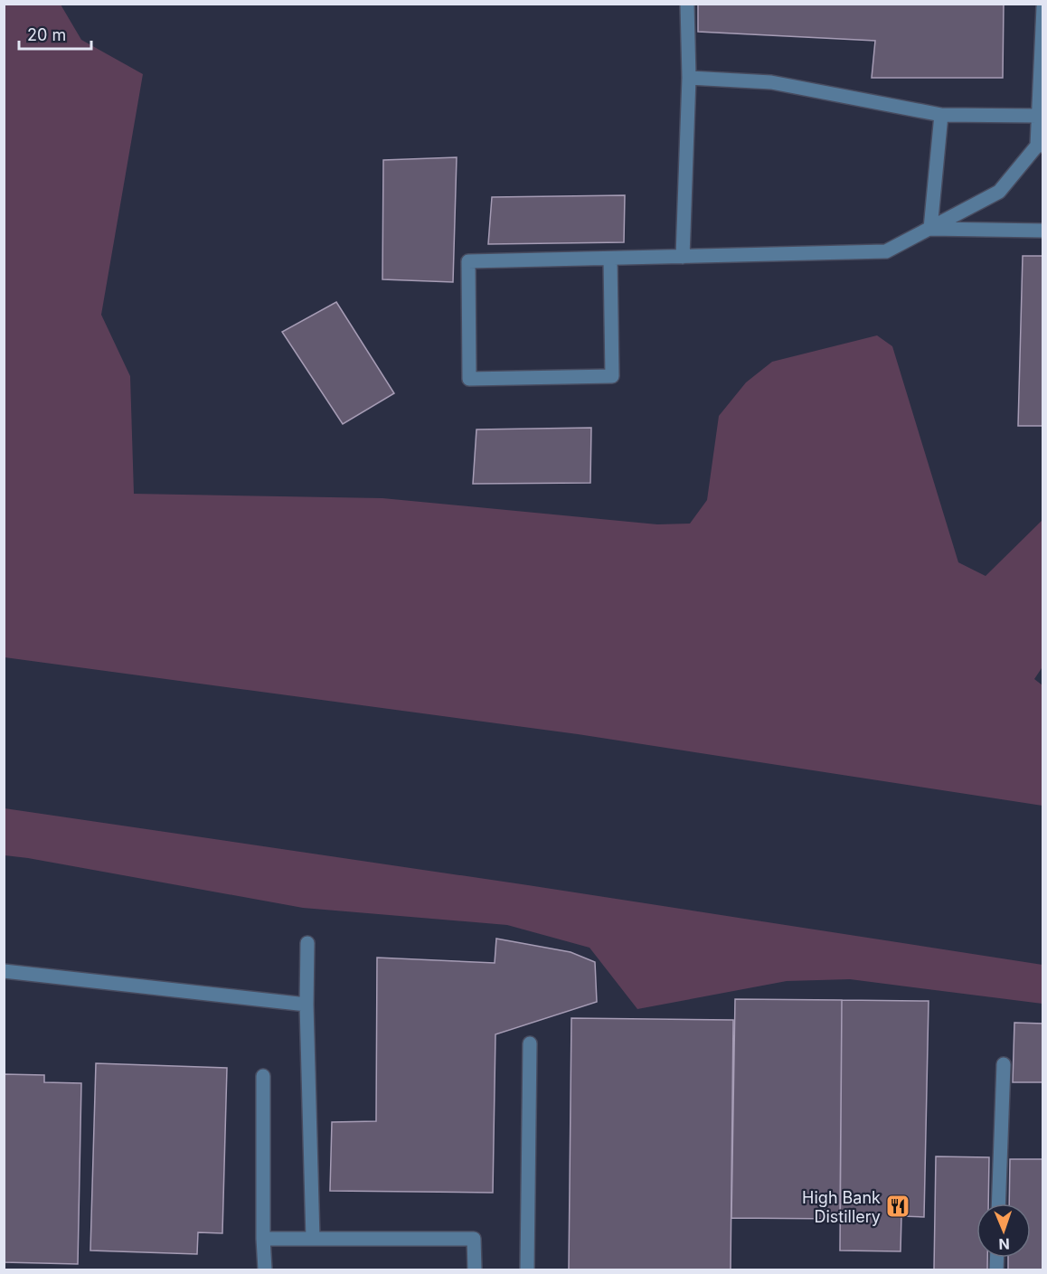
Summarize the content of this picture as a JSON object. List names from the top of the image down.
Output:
{
  "places": {
    "restaurant": ["High Bank Distillery"]
  },
  "scale_bar": "20 m",
  "north": "bottom"
}
